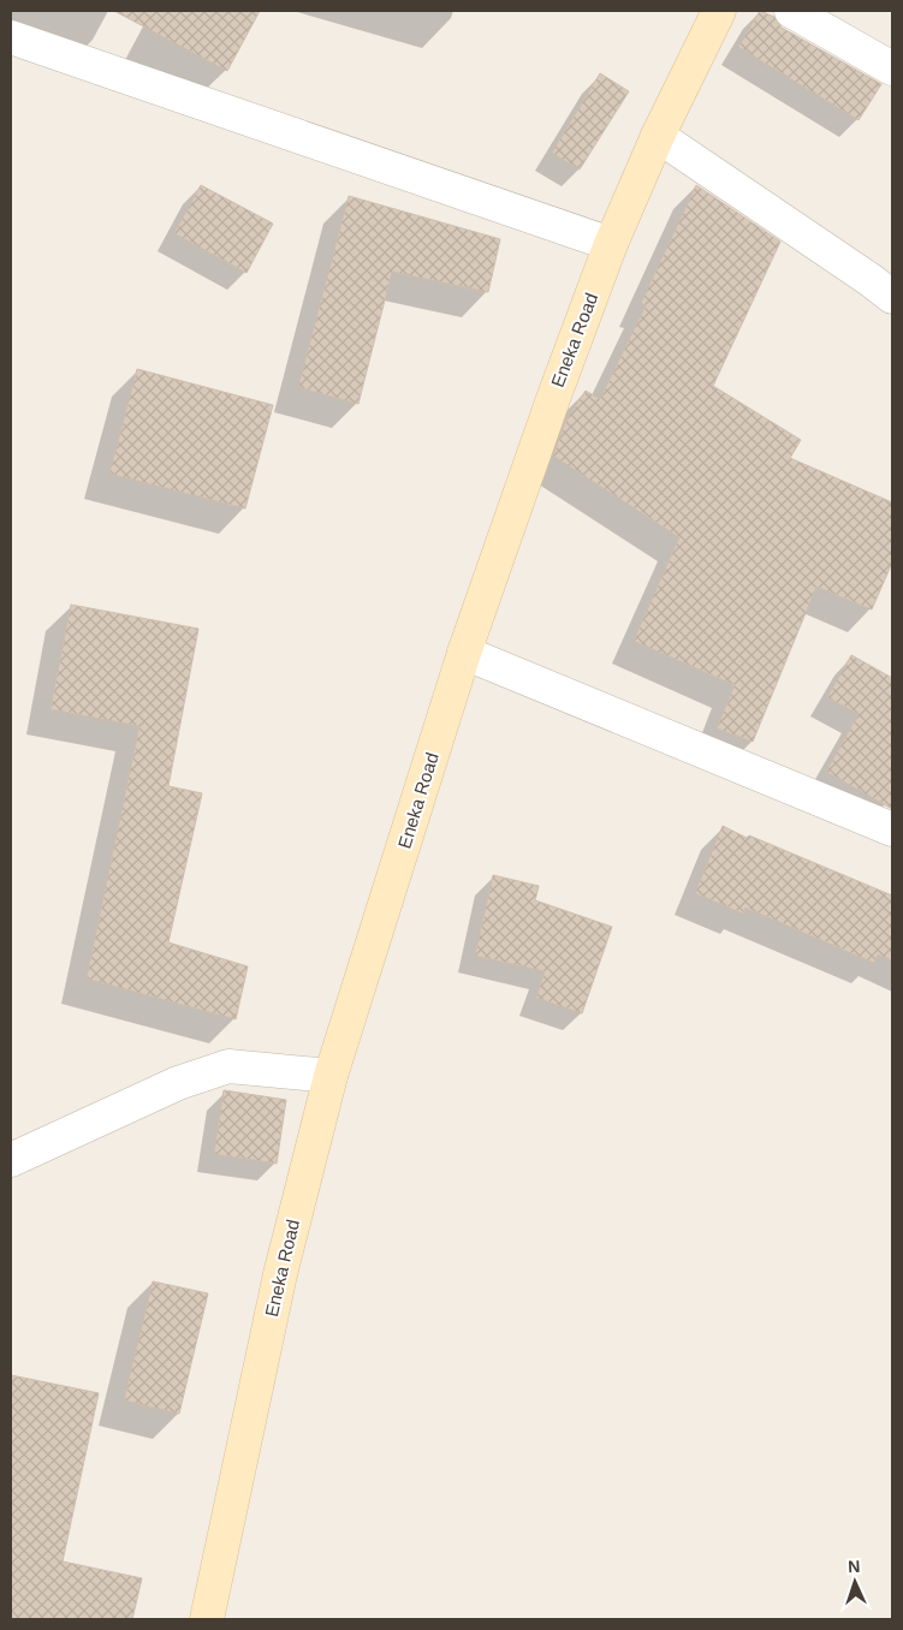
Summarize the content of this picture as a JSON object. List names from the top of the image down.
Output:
{
  "streets": {
    "main road": ["Eneka Road"]
  },
  "north": "top"
}
